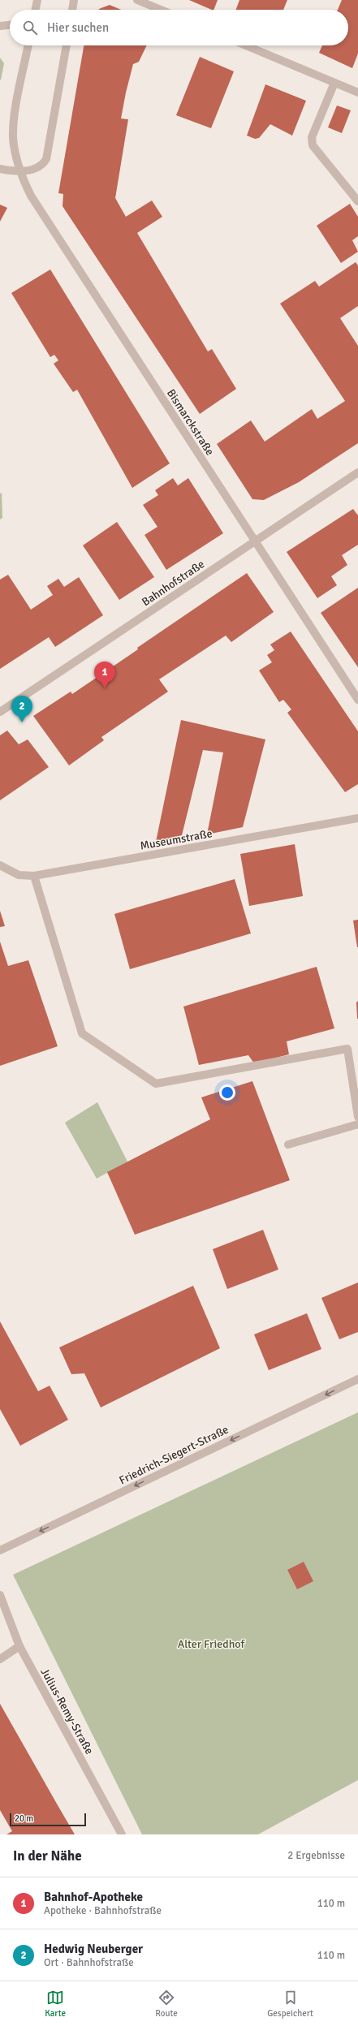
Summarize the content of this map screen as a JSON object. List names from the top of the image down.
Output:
{
  "streets": {
    "street": [
      "Bismarckstraße",
      "Bahnhofstraße",
      "Museumstraße",
      "Friedrich-Siegert-Straße",
      "Julius-Remy-Straße"
    ]
  },
  "crossings": [
    ["Bismarckstraße", "Bahnhofstraße"]
  ],
  "one_way": ["Friedrich-Siegert-Straße"],
  "parks": ["Alter Friedhof"],
  "scale_bar": "20 m",
  "page": {
    "search": "Hier suchen",
    "pins": ["1", "2"],
    "scale": "20 m",
    "heading": ["In der Nähe", "2 Ergebnisse"],
    "list": [
      {
        "mark": "1",
        "name": "Bahnhof-Apotheke",
        "note": "Apotheke · Bahnhofstraße",
        "value": "110 m"
      },
      {
        "mark": "2",
        "name": "Hedwig Neuberger",
        "note": "Ort · Bahnhofstraße",
        "value": "110 m"
      }
    ],
    "nav": ["Karte", "Route", "Gespeichert"]
  }
}
